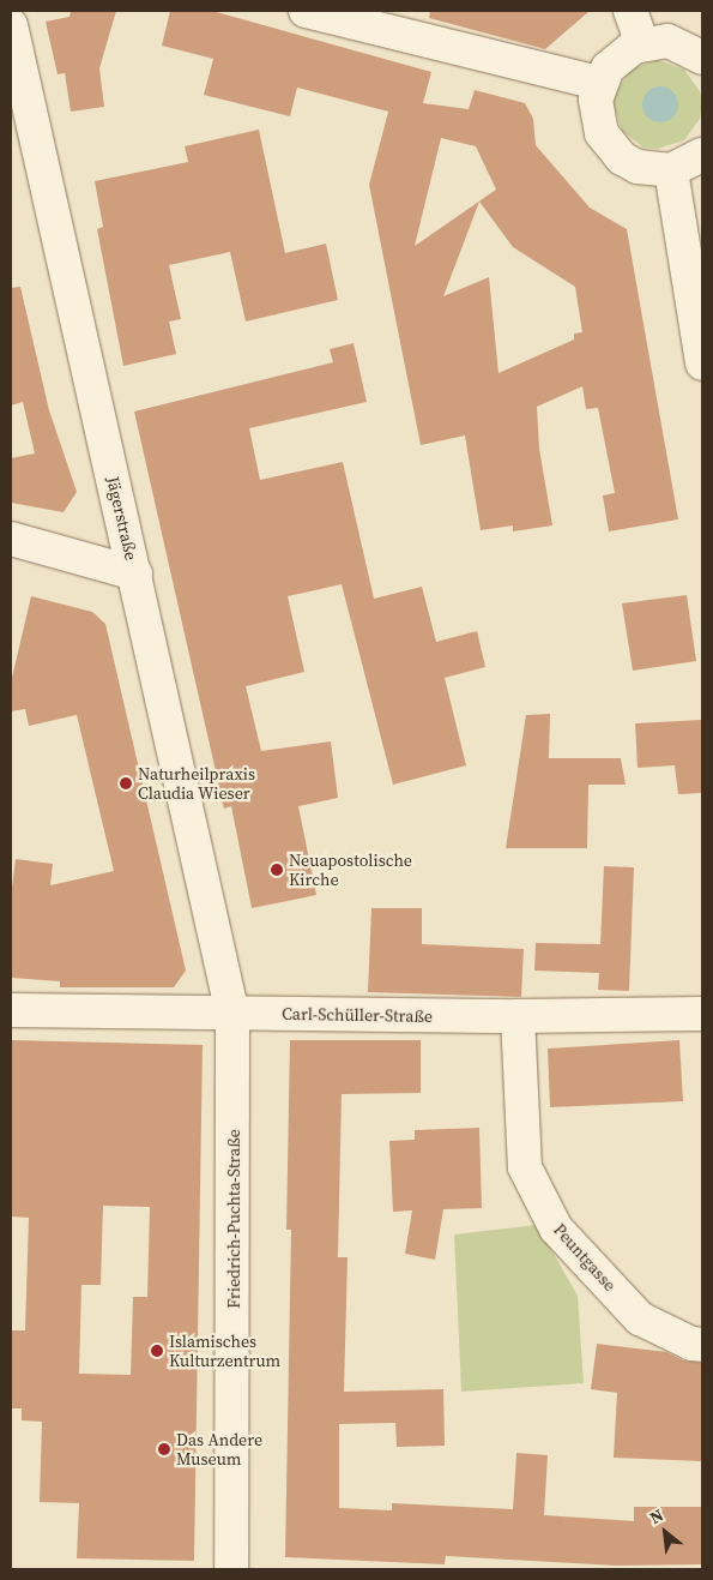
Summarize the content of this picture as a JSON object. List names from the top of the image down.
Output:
{
  "streets": {
    "street": [
      "Jägerstraße",
      "Carl-Schüller-Straße",
      "Friedrich-Puchta-Straße",
      "Peuntgasse"
    ]
  },
  "crossings": [
    ["Jägerstraße", "Carl-Schüller-Straße"],
    ["Jägerstraße", "Friedrich-Puchta-Straße"],
    ["Carl-Schüller-Straße", "Friedrich-Puchta-Straße"],
    ["Carl-Schüller-Straße", "Peuntgasse"]
  ],
  "places": [
    "Naturheilpraxis Claudia Wieser",
    "Neuapostolische Kirche",
    "Islamisches Kulturzentrum",
    "Das Andere Museum"
  ],
  "north": "top left"
}
